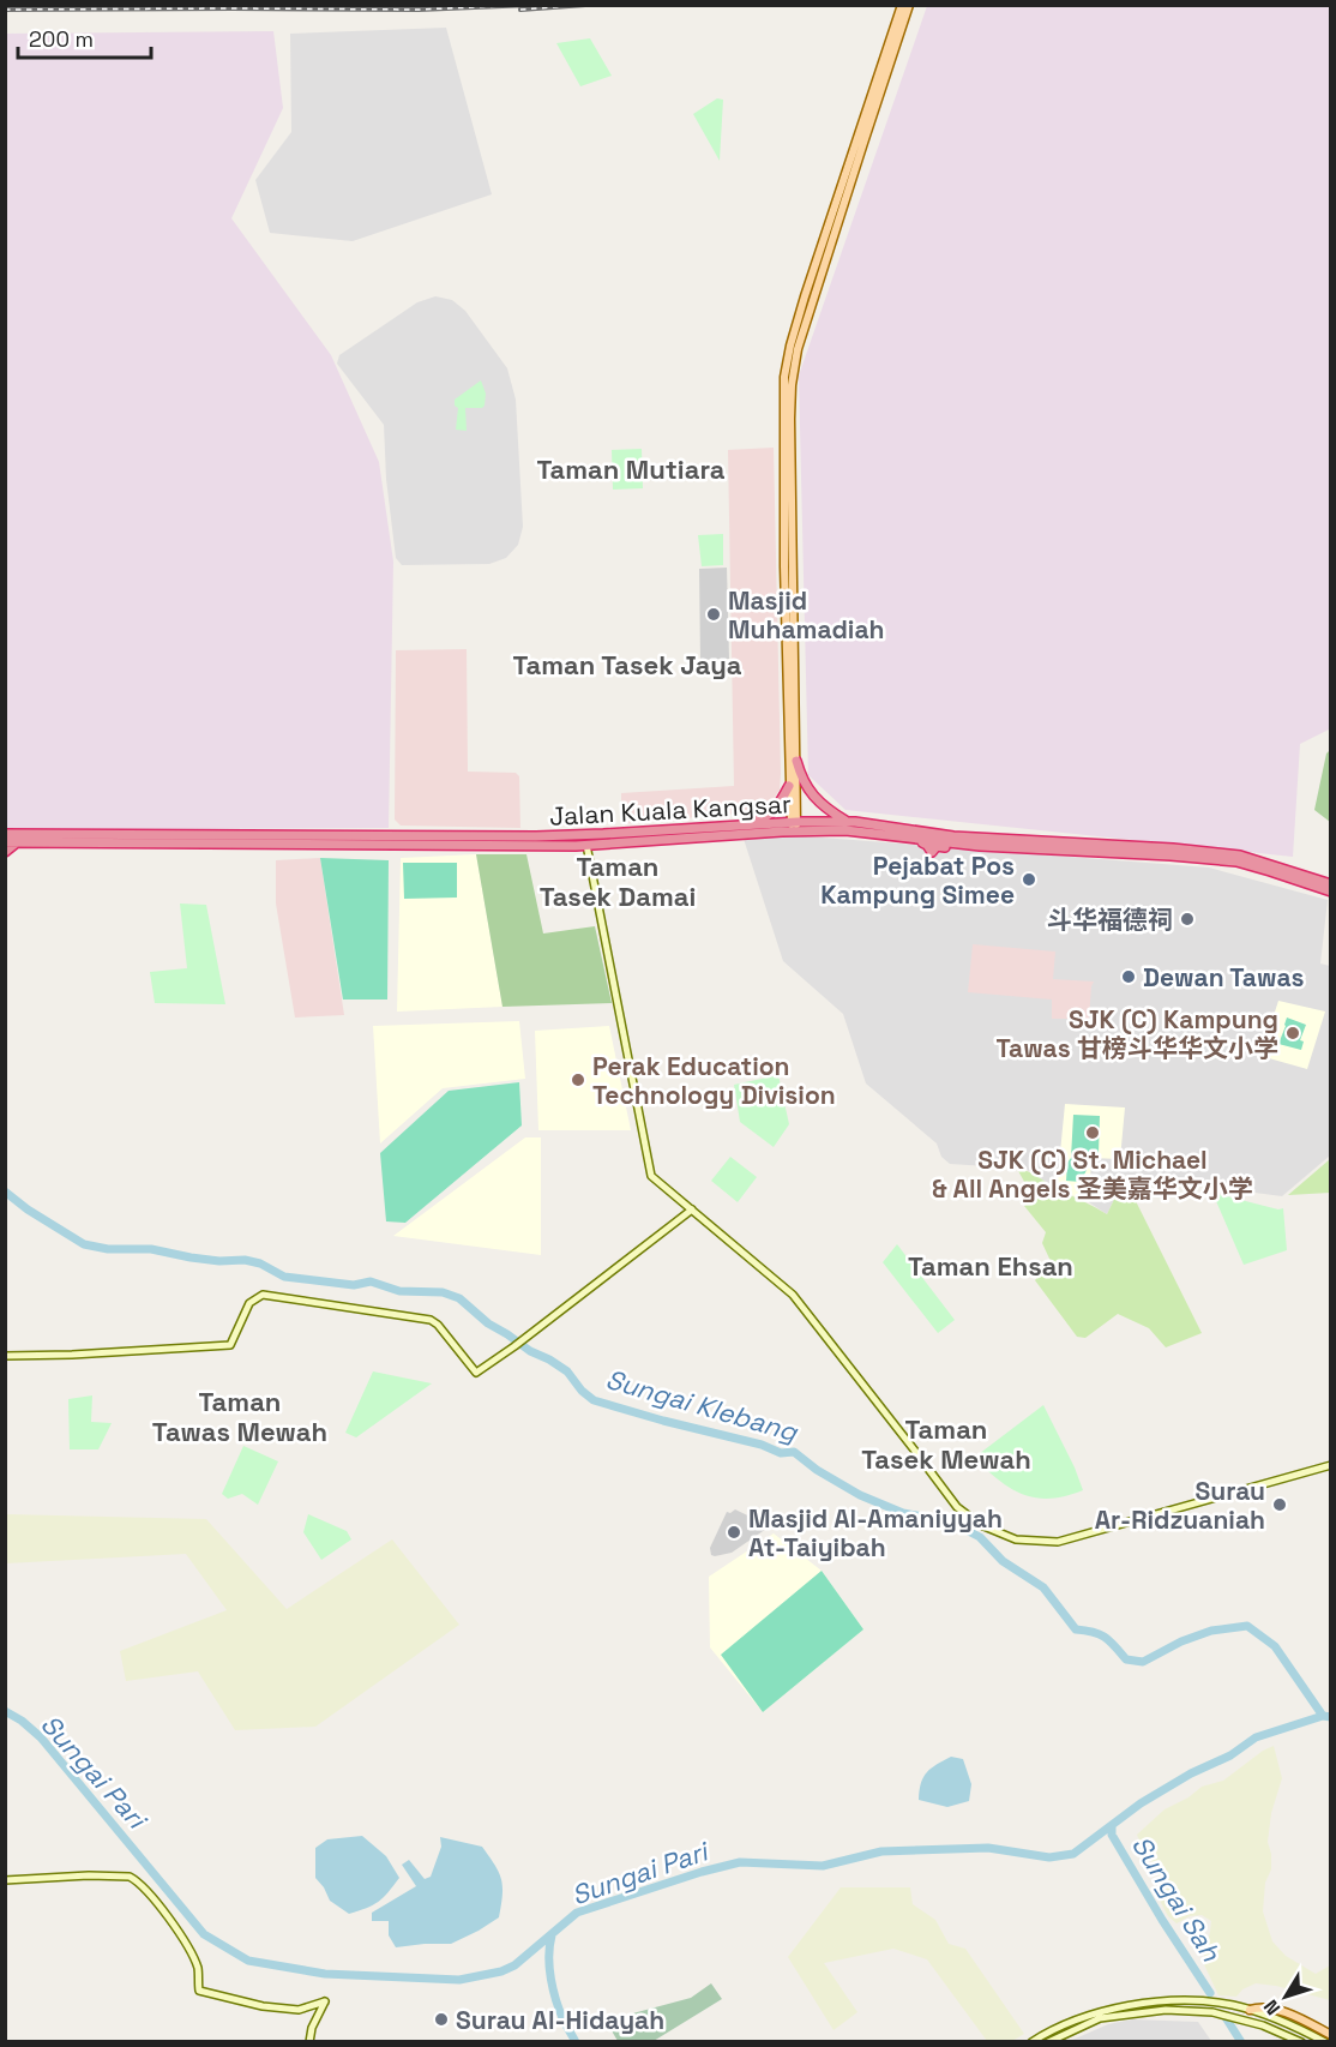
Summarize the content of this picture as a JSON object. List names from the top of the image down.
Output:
{
  "streets": {
    "highway": ["Jalan Kuala Kangsar"]
  },
  "districts": [
    "Taman Mutiara",
    "Taman Tasek Jaya",
    "Taman Tasek Damai",
    "Taman Ehsan",
    "Taman Tawas Mewah",
    "Taman Tasek Mewah"
  ],
  "water": ["Sungai Klebang", "Sungai Pari", "Sungai Sah"],
  "places": [
    "Masjid Muhamadiah",
    "Pejabat Pos Kampung Simee",
    "斗华福德祠",
    "Dewan Tawas",
    "SJK (C) Kampung Tawas 甘榜斗华华文小学",
    "Perak Education Technology Division",
    "SJK (C) St. Michael & All Angels 圣美嘉华文小学",
    "Surau Ar-Ridzuaniah",
    "Masjid Al-Amaniyyah At-Taiyibah",
    "Surau Al-Hidayah"
  ],
  "scale_bar": "200 m",
  "north": "bottom left"
}
